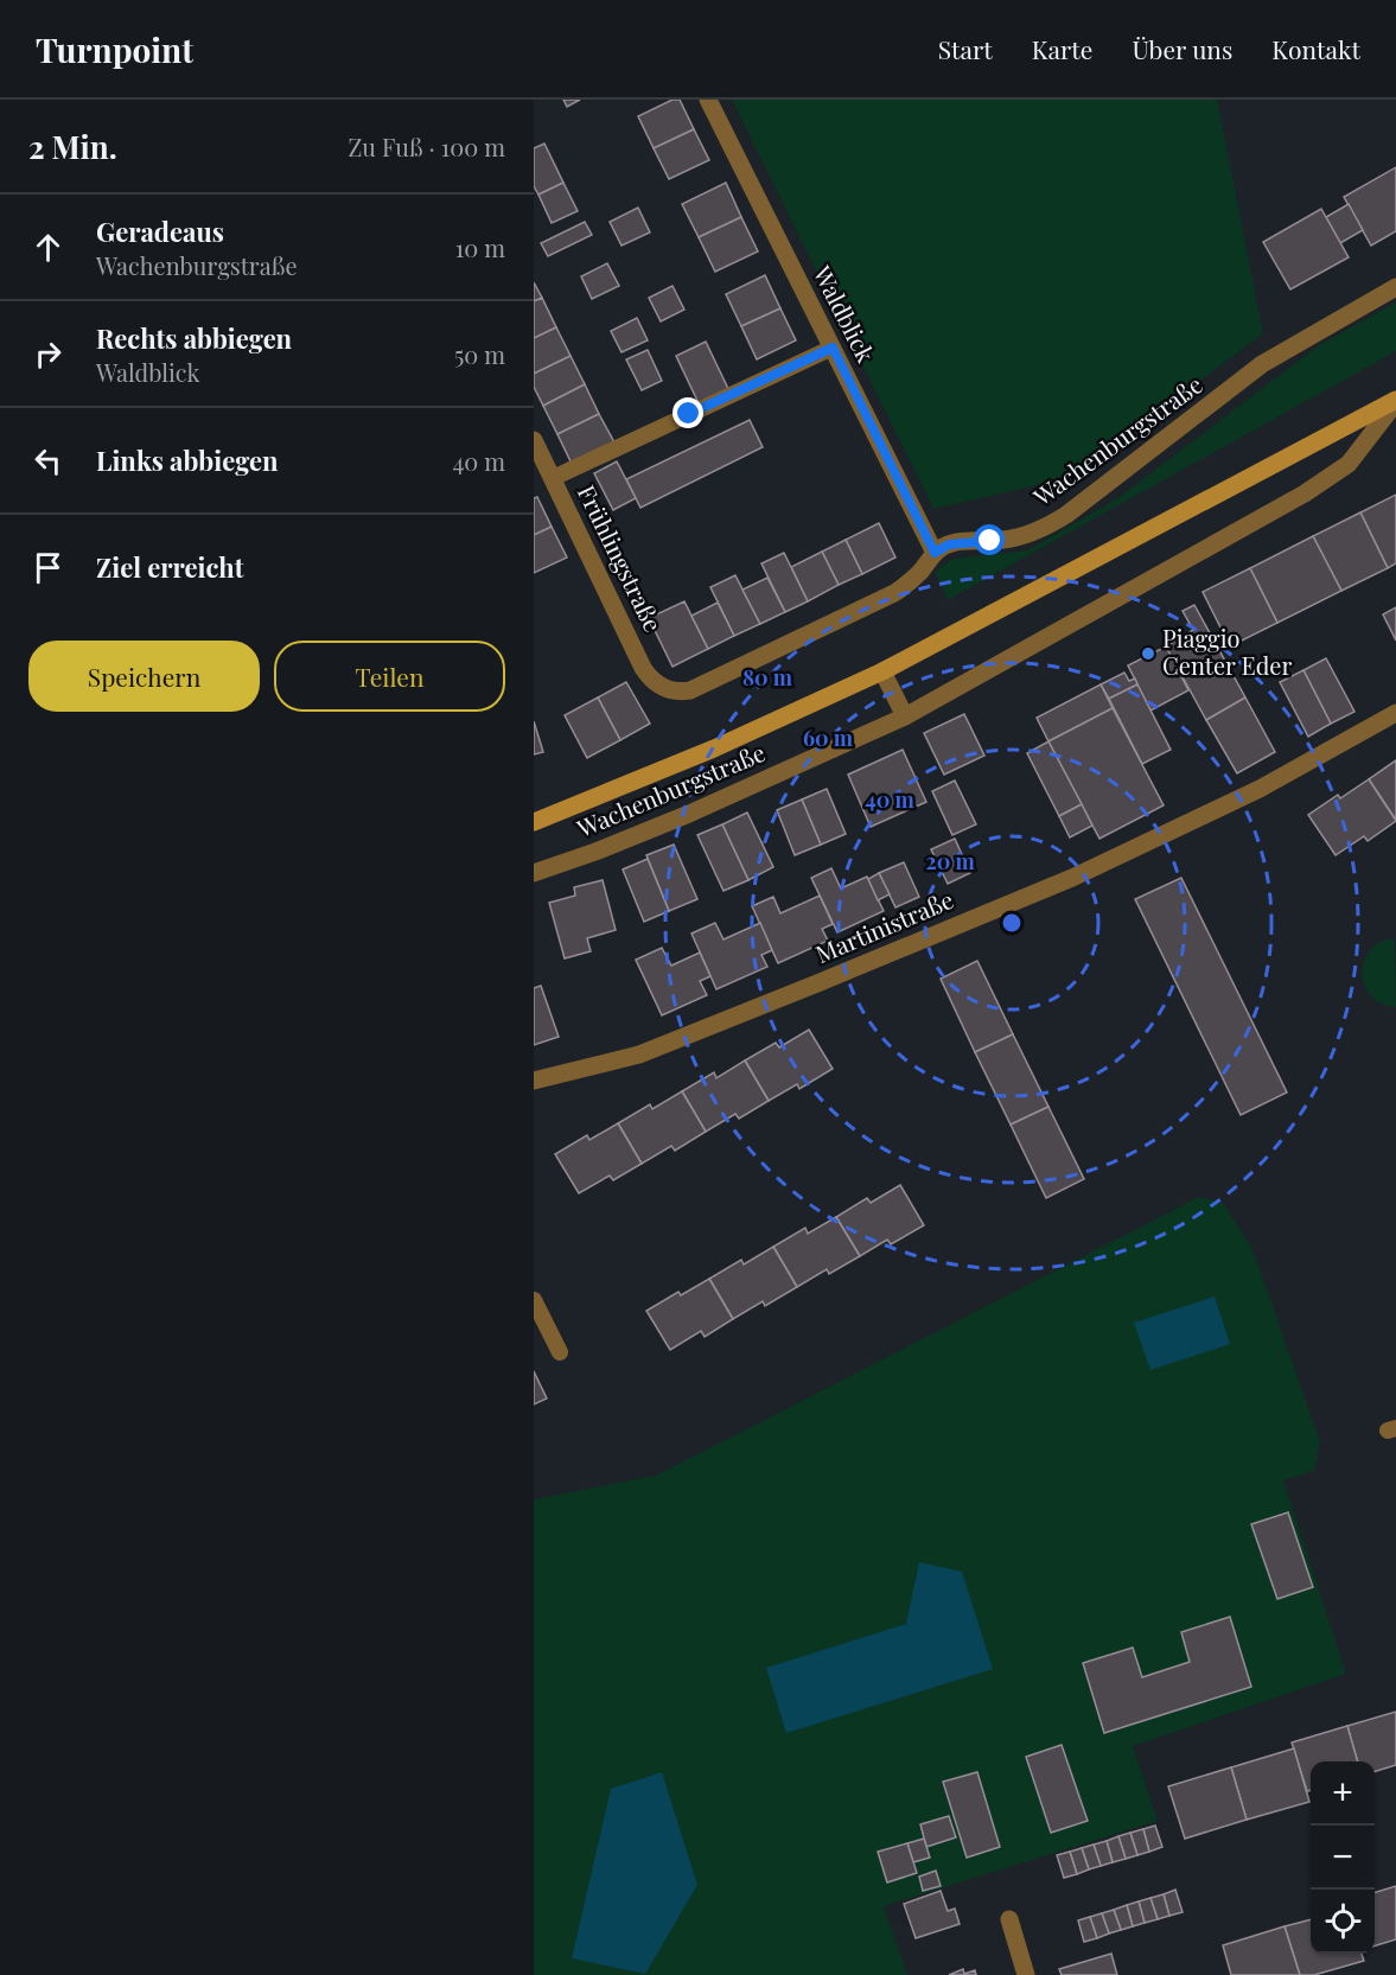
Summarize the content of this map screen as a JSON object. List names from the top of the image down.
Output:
{
  "streets": {
    "main road": ["Wachenburgstraße"],
    "street": ["Waldblick", "Frühlingstraße", "Martinistraße"]
  },
  "crossings": [
    ["Waldblick", "Wachenburgstraße"],
    ["Waldblick", "Frühlingstraße"],
    ["Wachenburgstraße", "Frühlingstraße"]
  ],
  "places": ["Piaggio Center Eder"],
  "page": {
    "header": "Turnpoint",
    "nav": [
      "Start",
      "Karte",
      "Über uns",
      "Kontakt"
    ],
    "heading": ["2 Min.", "Zu Fuß · 100 m"],
    "list": [
      ["Geradeaus", "Wachenburgstraße", "10 m"],
      ["Rechts abbiegen", "Waldblick", "50 m"],
      ["Links abbiegen", "40 m"],
      "Ziel erreicht"
    ],
    "buttons": ["Speichern", "Teilen"],
    "map_buttons": ["+", "−"]
  },
  "rings": [
    "80 m",
    "60 m",
    "40 m",
    "20 m"
  ]
}
